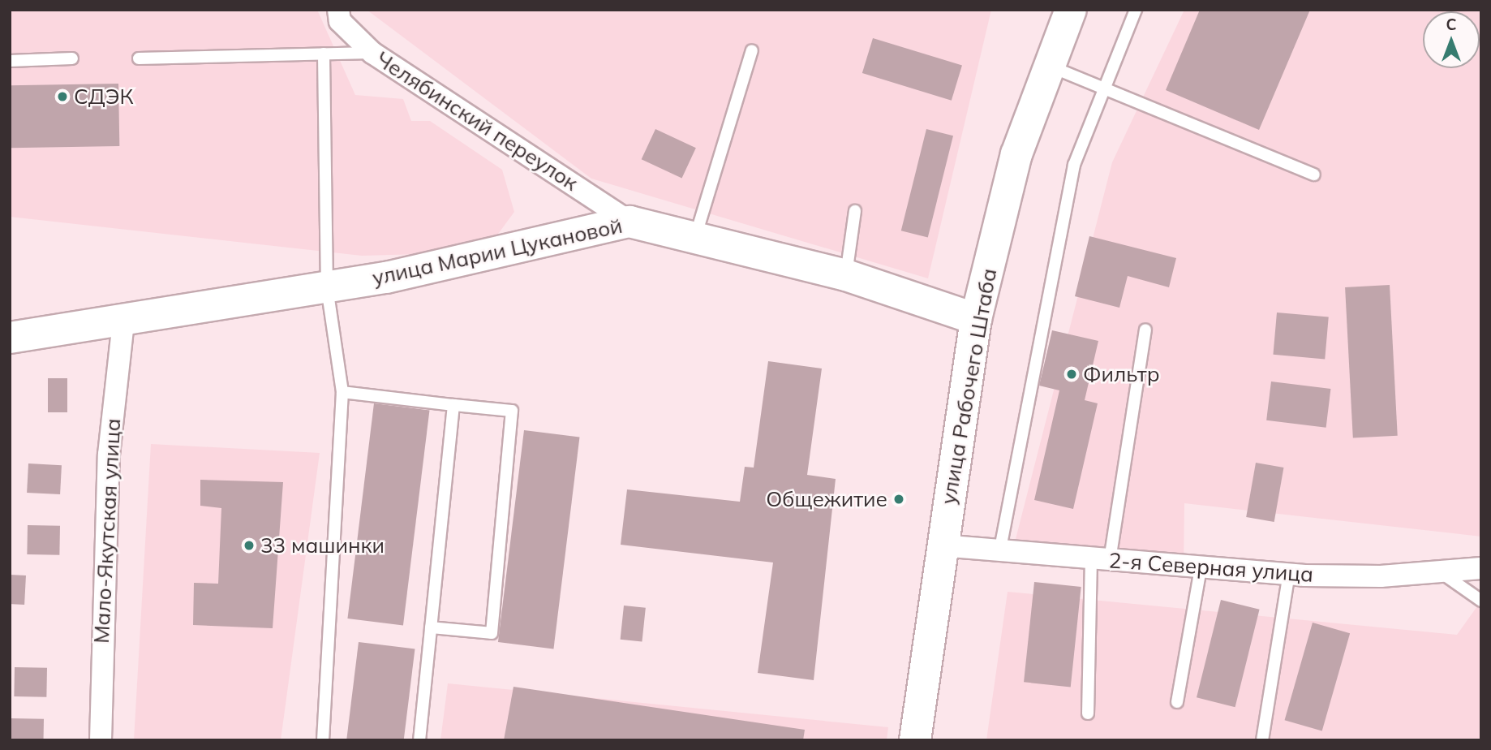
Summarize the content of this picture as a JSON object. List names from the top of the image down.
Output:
{
  "streets": {
    "street": [
      "Челябинский переулок",
      "улица Марии Цукановой",
      "улица Рабочего Штаба",
      "Мало-Якутская улица",
      "2-я Северная улица"
    ]
  },
  "crossings": [
    ["Челябинский переулок", "улица Марии Цукановой"],
    ["улица Марии Цукановой", "улица Рабочего Штаба"],
    ["улица Марии Цукановой", "Мало-Якутская улица"],
    ["улица Рабочего Штаба", "2-я Северная улица"]
  ],
  "places": [
    "СДЭК",
    "Фильтр",
    "Общежитие",
    "33 машинки"
  ],
  "north": "top"
}
